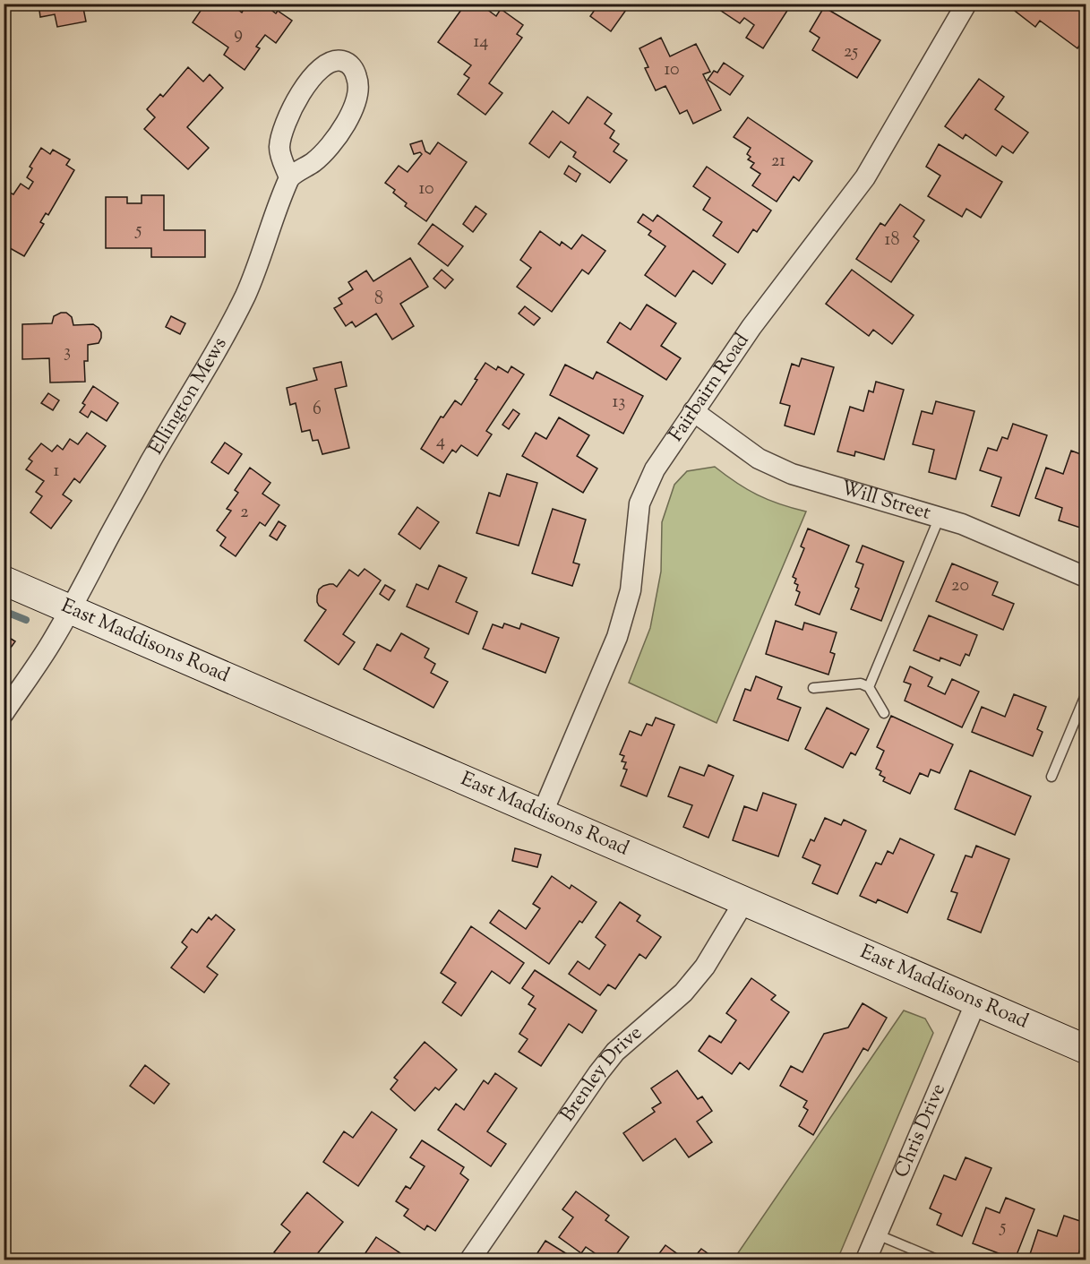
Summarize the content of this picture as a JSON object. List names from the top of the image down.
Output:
{
  "streets": {
    "street": [
      "Fairbairn Road",
      "Ellington Mews",
      "Will Street",
      "East Maddisons Road",
      "Brenley Drive",
      "Chris Drive"
    ]
  },
  "crossings": [
    ["Fairbairn Road", "Will Street"],
    ["Fairbairn Road", "East Maddisons Road"],
    ["Ellington Mews", "East Maddisons Road"],
    ["East Maddisons Road", "Brenley Drive"],
    ["East Maddisons Road", "Chris Drive"]
  ],
  "house_numbers": [
    "9",
    "14",
    "25",
    "10",
    "21",
    "10",
    "5",
    "18",
    "8",
    "3",
    "13",
    "6",
    "4",
    "1",
    "2",
    "20",
    "5"
  ]
}
